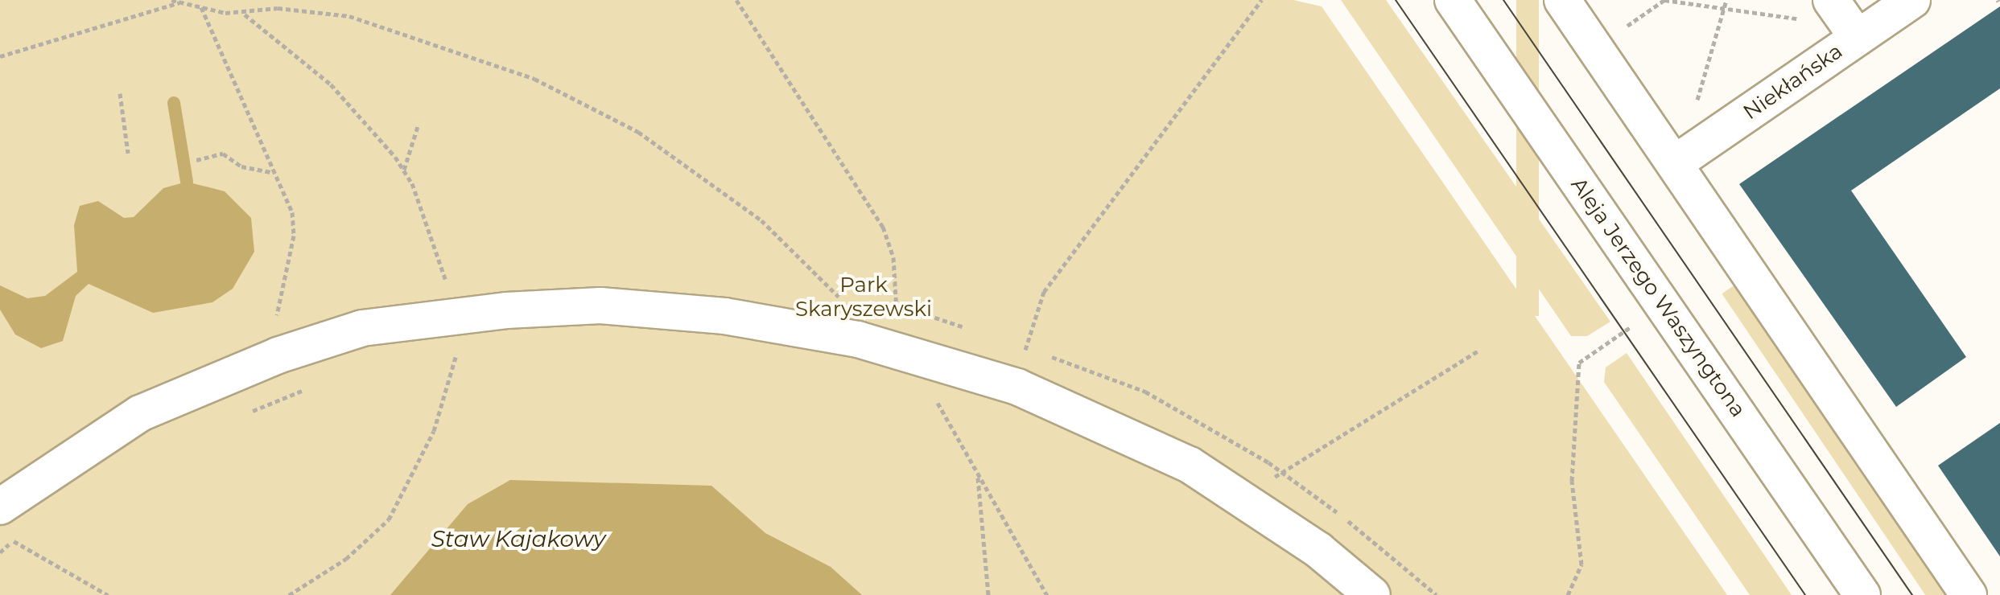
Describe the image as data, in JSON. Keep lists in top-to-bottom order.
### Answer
{
  "streets": {
    "street": ["Niekłańska", "Aleja Jerzego Waszyngtona"]
  },
  "water": ["Staw Kajakowy"],
  "parks": ["Park Skaryszewski"]
}
